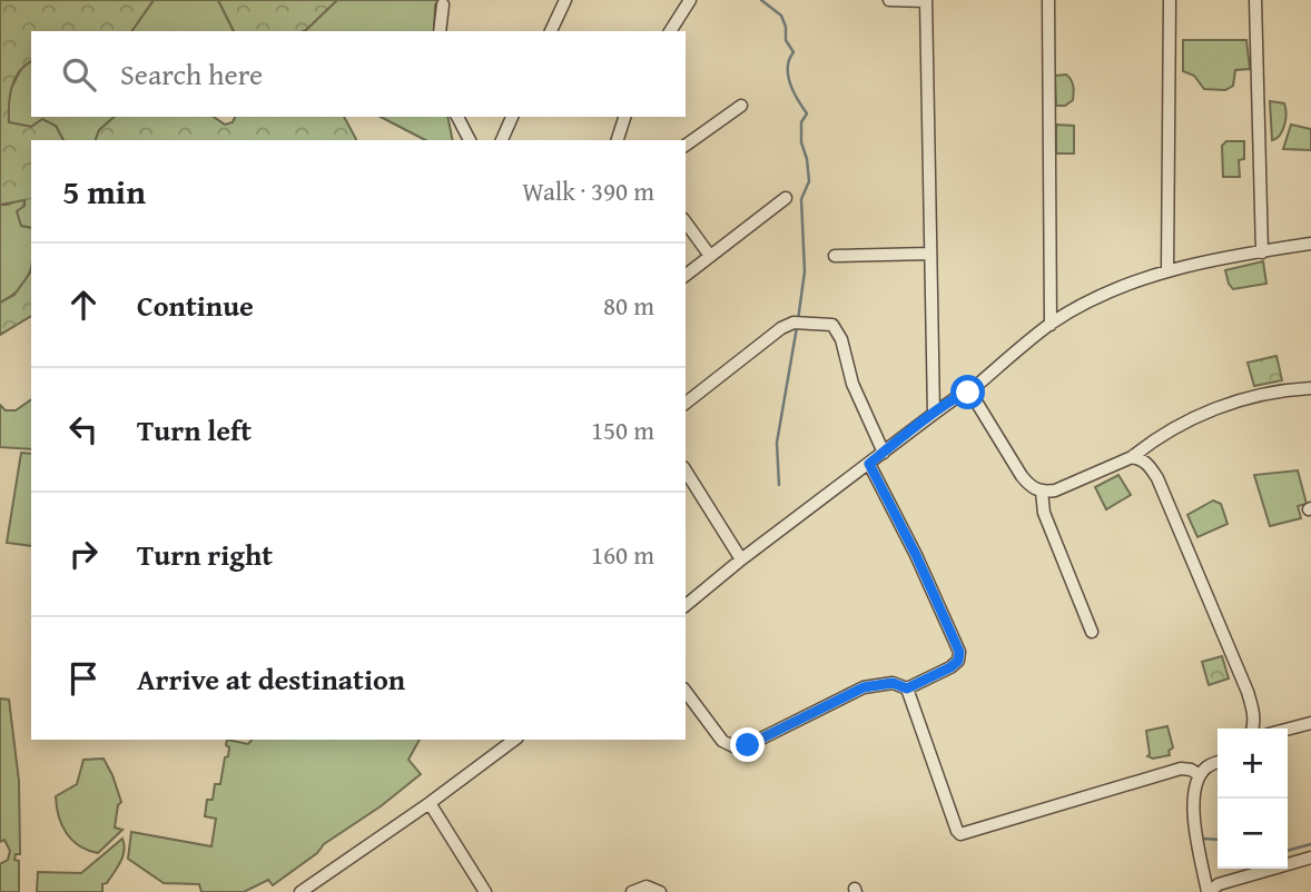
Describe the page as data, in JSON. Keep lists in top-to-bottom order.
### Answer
{
  "page": {
    "search": "Search here",
    "heading": ["5 min", "Walk · 390 m"],
    "list": [
      ["Continue", "80 m"],
      ["Turn left", "150 m"],
      ["Turn right", "160 m"],
      "Arrive at destination"
    ],
    "map_buttons": ["+", "−"]
  }
}
